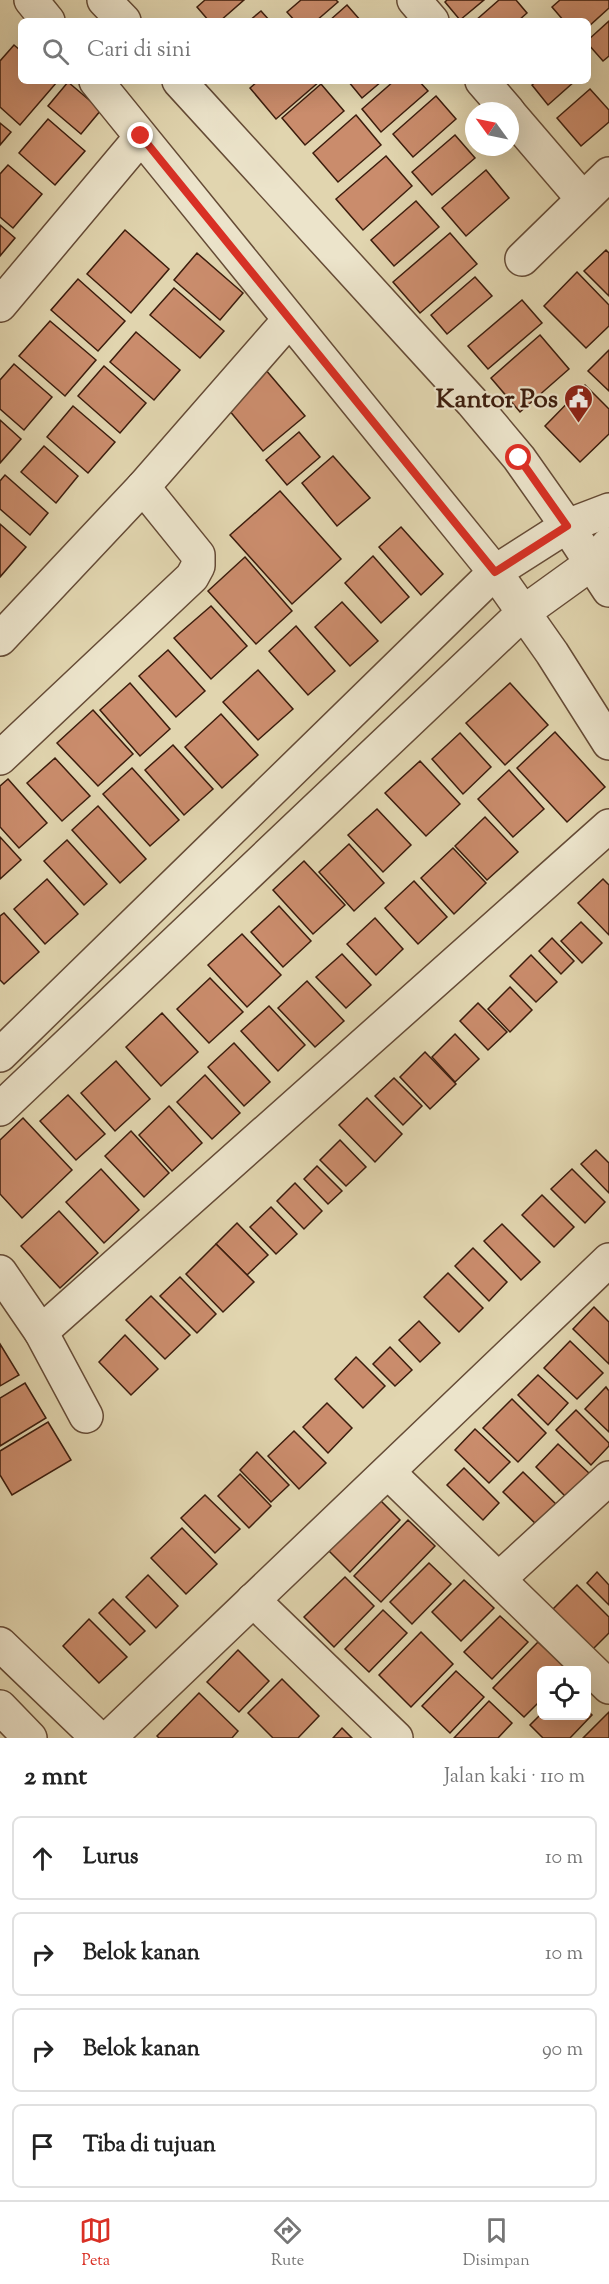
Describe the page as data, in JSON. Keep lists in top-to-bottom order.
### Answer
{
  "places": {
    "public building": ["Kantor Pos"]
  },
  "north": "top left",
  "page": {
    "search": "Cari di sini",
    "heading": ["2 mnt", "Jalan kaki · 110 m"],
    "list": [
      ["Lurus", "10 m"],
      ["Belok kanan", "10 m"],
      ["Belok kanan", "90 m"],
      "Tiba di tujuan"
    ],
    "nav": ["Peta", "Rute", "Disimpan"]
  }
}
